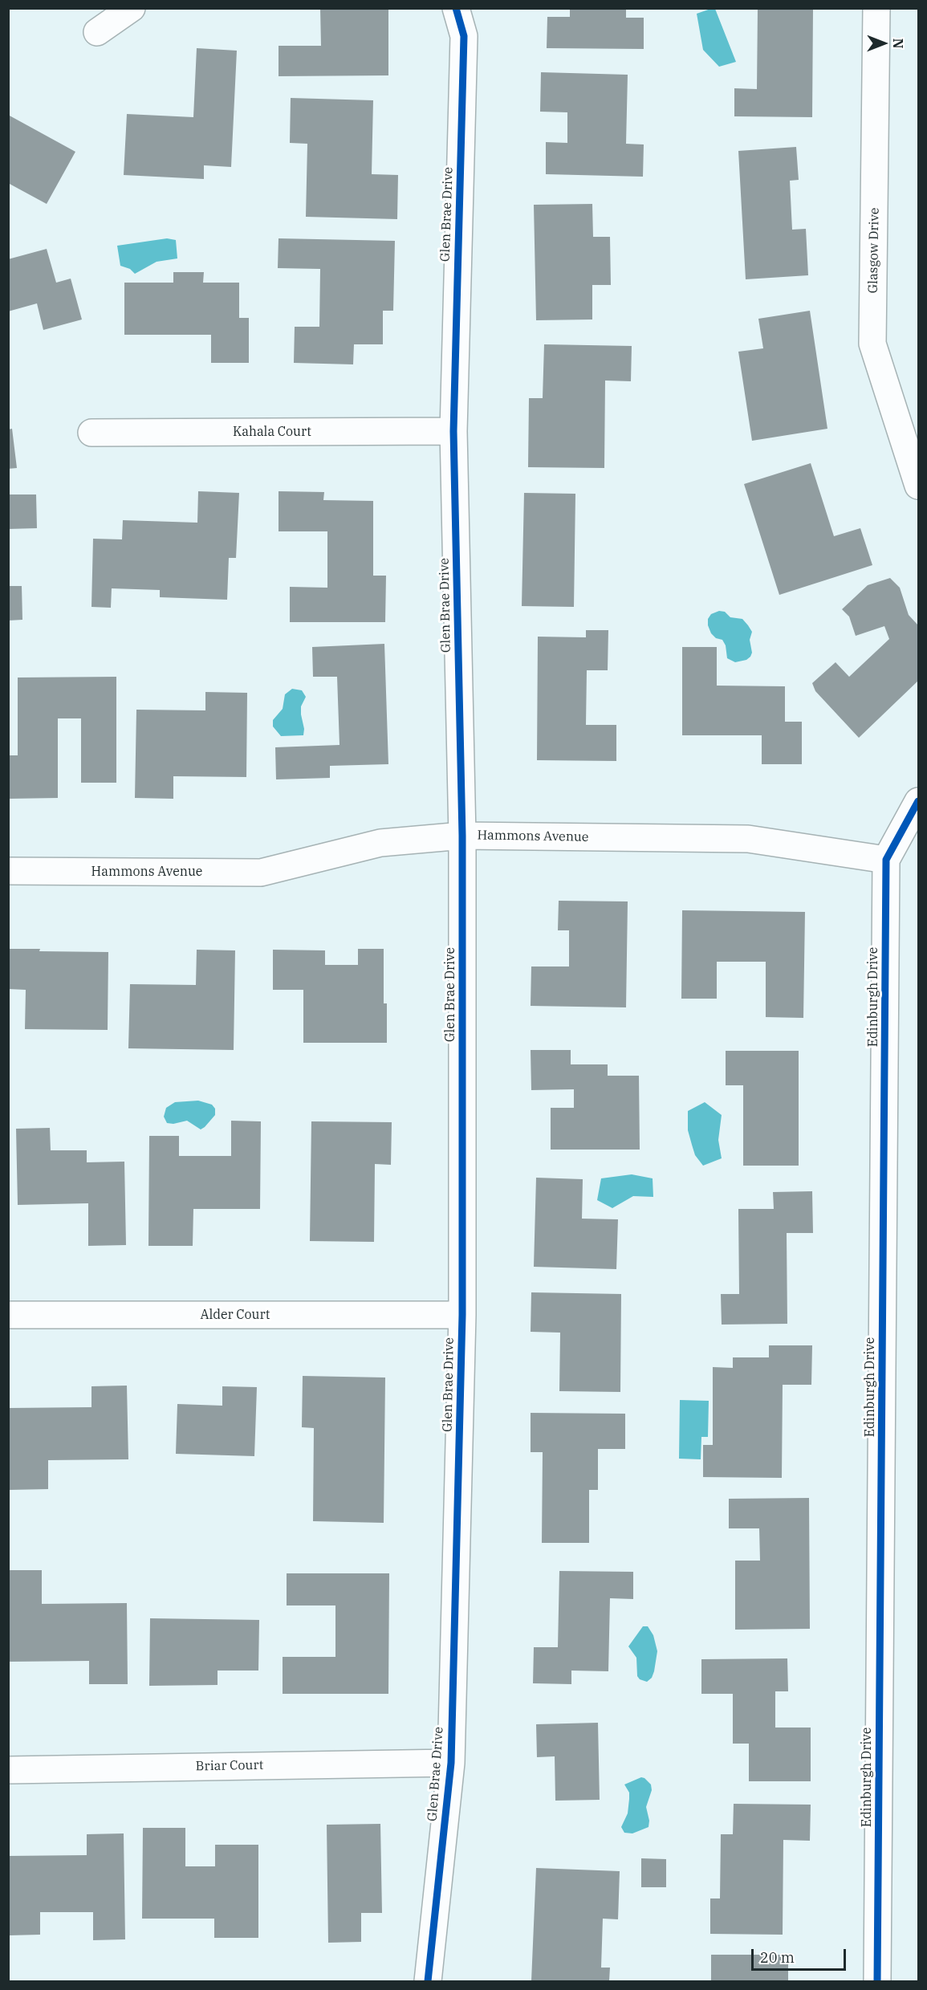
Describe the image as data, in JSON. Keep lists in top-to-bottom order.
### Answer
{
  "streets": {
    "street": [
      "Glen Brae Drive",
      "Glasgow Drive",
      "Kahala Court",
      "Hammons Avenue",
      "Edinburgh Drive",
      "Alder Court",
      "Briar Court"
    ]
  },
  "crossings": [
    ["Glen Brae Drive", "Kahala Court"],
    ["Glen Brae Drive", "Hammons Avenue"],
    ["Glen Brae Drive", "Alder Court"],
    ["Glen Brae Drive", "Briar Court"],
    ["Hammons Avenue", "Edinburgh Drive"]
  ],
  "scale_bar": "20 m",
  "north": "right"
}
